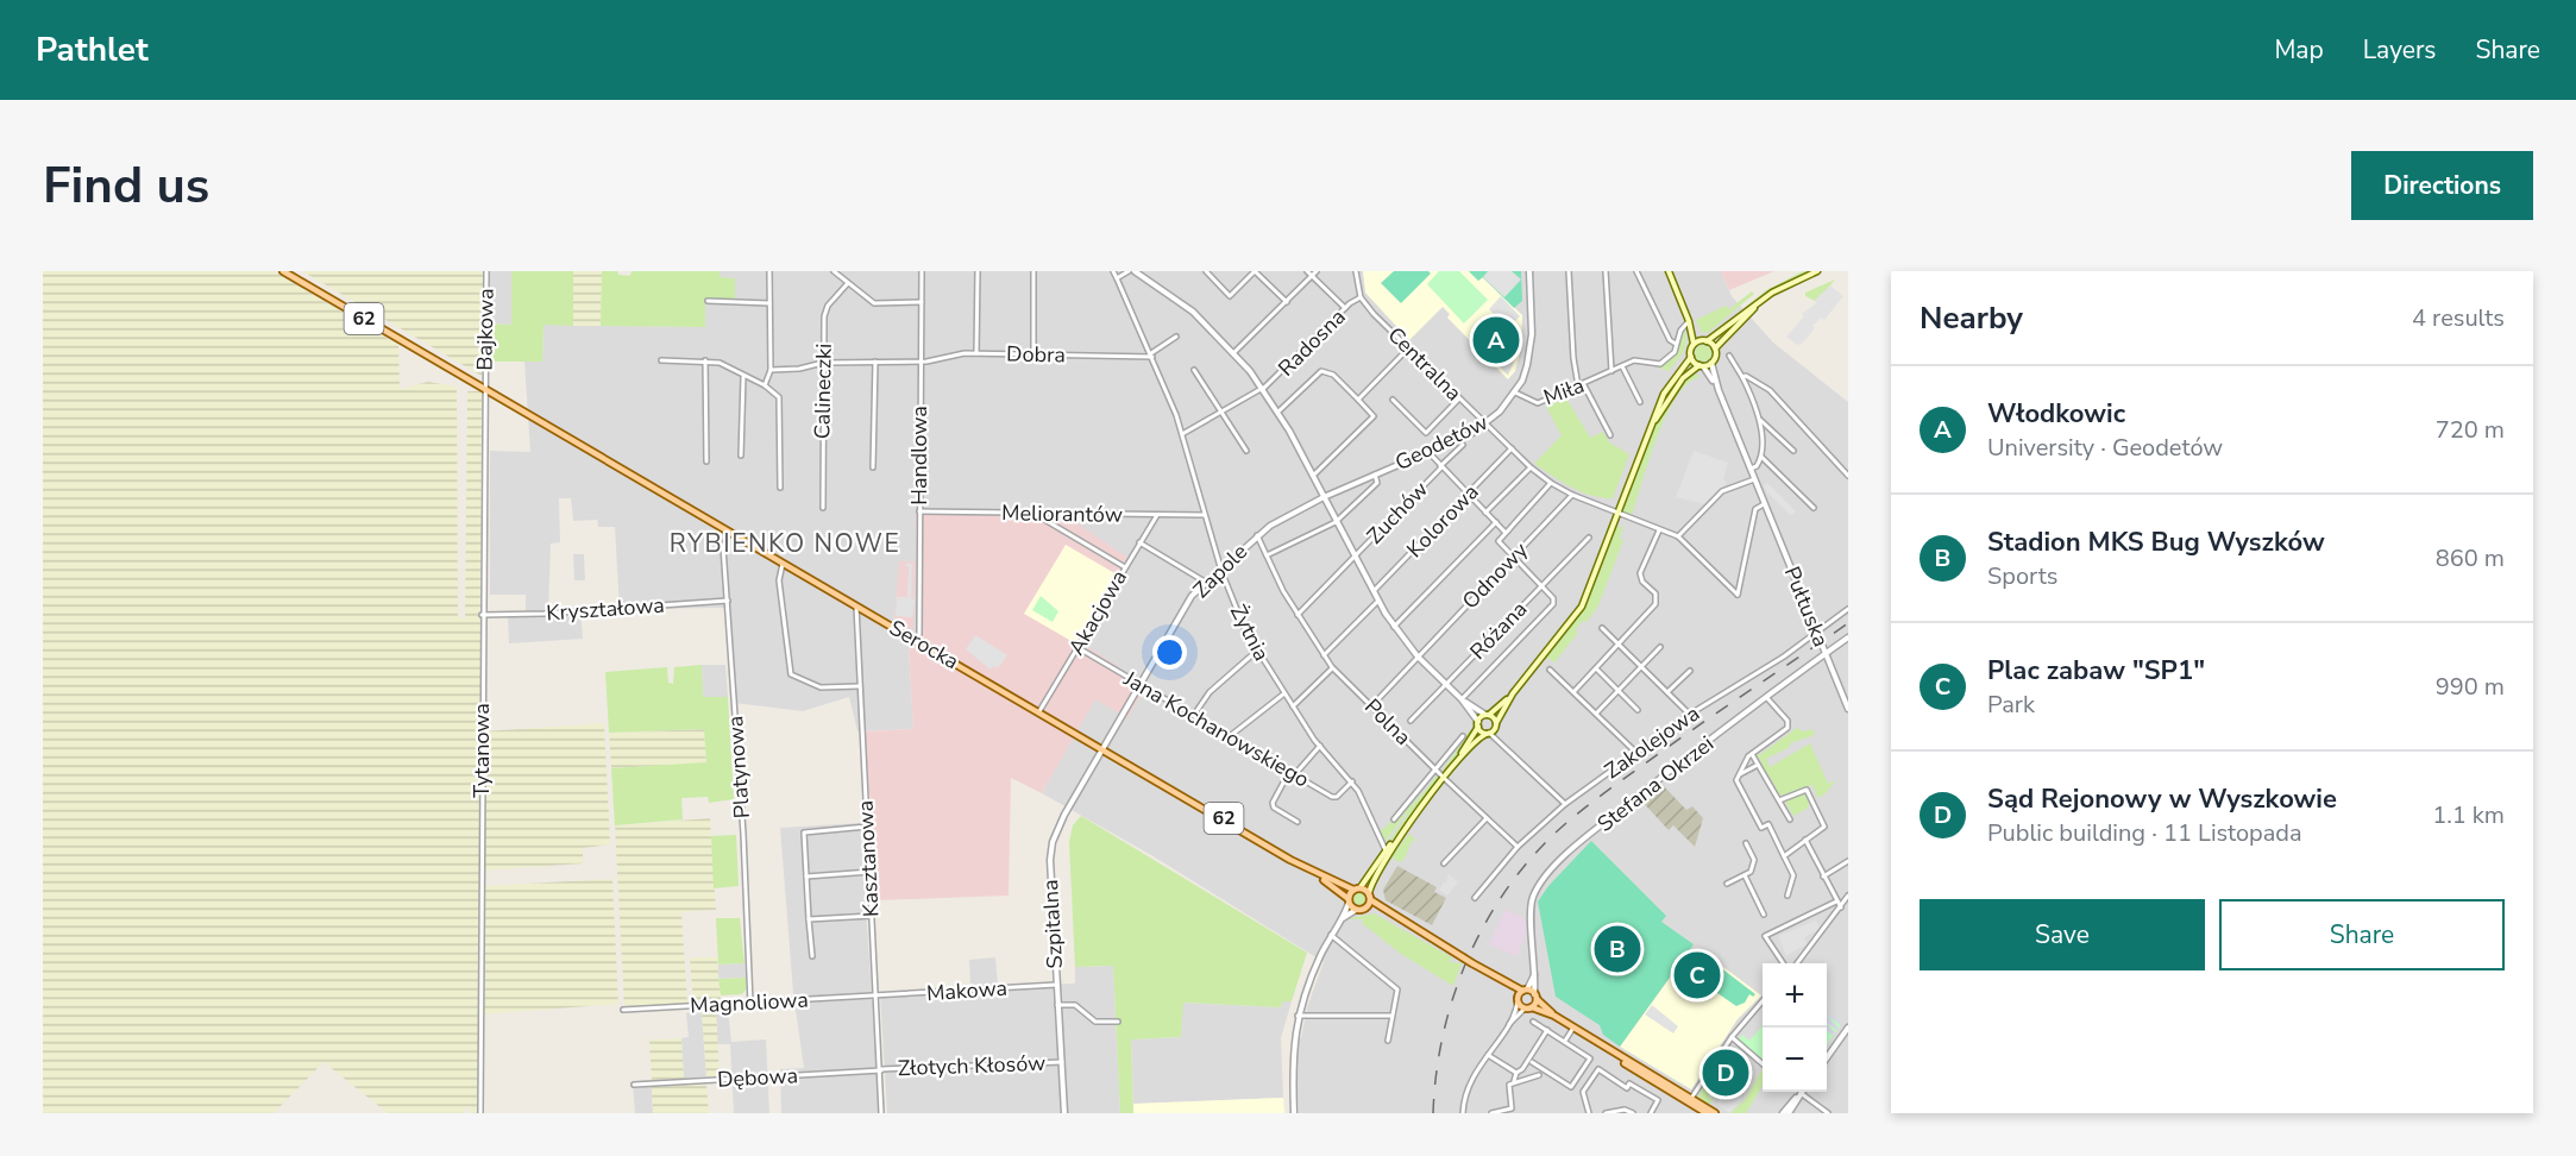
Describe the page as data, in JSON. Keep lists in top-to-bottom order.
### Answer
{
  "streets": {
    "main road": ["62", "Serocka"],
    "street": [
      "Bajkowa",
      "Radosna",
      "Dobra",
      "Centralna",
      "Calineczki",
      "Miła",
      "Geodetów",
      "Handlowa",
      "Zuchów",
      "Meliorantów",
      "Kolorowa",
      "Zapole",
      "Odnowy",
      "Pułtuska",
      "Kryształowa",
      "Akacjowa",
      "Różana",
      "Żytnia",
      "Polna",
      "Jana Kochanowskiego",
      "Zakolejowa",
      "Tytanowa",
      "Platynowa",
      "Stefana Okrzei",
      "Kasztanowa",
      "Szpitalna",
      "Makowa",
      "Magnoliowa",
      "Złotych Kłosów",
      "Dębowa"
    ]
  },
  "crossings": [
    ["62", "Bajkowa"],
    ["62", "Serocka"],
    ["62", "Tytanowa"],
    ["62", "Stefana Okrzei"],
    ["Bajkowa", "Serocka"],
    ["Bajkowa", "Tytanowa"],
    ["Radosna", "Centralna"],
    ["Radosna", "Żytnia"],
    ["Dobra", "Calineczki"],
    ["Dobra", "Handlowa"],
    ["Dobra", "Żytnia"],
    ["Centralna", "Geodetów"],
    ["Centralna", "Kolorowa"],
    ["Centralna", "Odnowy"],
    ["Miła", "Geodetów"],
    ["Geodetów", "Zapole"],
    ["Geodetów", "Różana"],
    ["Handlowa", "Meliorantów"],
    ["Handlowa", "Serocka"],
    ["Zuchów", "Różana"],
    ["Zuchów", "Polna"],
    ["Meliorantów", "Akacjowa"],
    ["Meliorantów", "Żytnia"],
    ["Kolorowa", "Różana"],
    ["Zapole", "Żytnia"],
    ["Zapole", "Serocka"],
    ["Zapole", "Polna"],
    ["Zapole", "Jana Kochanowskiego"],
    ["Zapole", "Szpitalna"],
    ["Odnowy", "Różana"],
    ["Odnowy", "Polna"],
    ["Pułtuska", "Zakolejowa"],
    ["Pułtuska", "Stefana Okrzei"],
    ["Kryształowa", "Tytanowa"],
    ["Kryształowa", "Platynowa"],
    ["Akacjowa", "Serocka"],
    ["Akacjowa", "Jana Kochanowskiego"],
    ["Żytnia", "Jana Kochanowskiego"],
    ["Serocka", "Tytanowa"],
    ["Serocka", "Platynowa"],
    ["Serocka", "Kasztanowa"],
    ["Serocka", "Szpitalna"],
    ["Polna", "Zakolejowa"],
    ["Platynowa", "Magnoliowa"],
    ["Kasztanowa", "Makowa"],
    ["Kasztanowa", "Magnoliowa"],
    ["Kasztanowa", "Złotych Kłosów"],
    ["Kasztanowa", "Dębowa"],
    ["Szpitalna", "Makowa"],
    ["Szpitalna", "Złotych Kłosów"],
    ["Makowa", "Magnoliowa"],
    ["Złotych Kłosów", "Dębowa"]
  ],
  "districts": ["RYBIENKO NOWE"],
  "page": {
    "header": "Pathlet",
    "nav": ["Map", "Layers", "Share"],
    "buttons": [
      "Directions",
      ["Save", "Share"]
    ],
    "title": "Find us",
    "heading": ["Nearby", "4 results"],
    "pins": [
      "A",
      "B",
      "C",
      "D"
    ],
    "list": [
      {
        "mark": "A",
        "name": "Włodkowic",
        "note": "University · Geodetów",
        "value": "720 m"
      },
      {
        "mark": "B",
        "name": "Stadion MKS Bug Wyszków",
        "note": "Sports",
        "value": "860 m"
      },
      {
        "mark": "C",
        "name": "Plac zabaw \"SP1\"",
        "note": "Park",
        "value": "990 m"
      },
      {
        "mark": "D",
        "name": "Sąd Rejonowy w Wyszkowie",
        "note": "Public building · 11 Listopada",
        "value": "1.1 km"
      }
    ],
    "map_buttons": ["+", "−"]
  }
}
